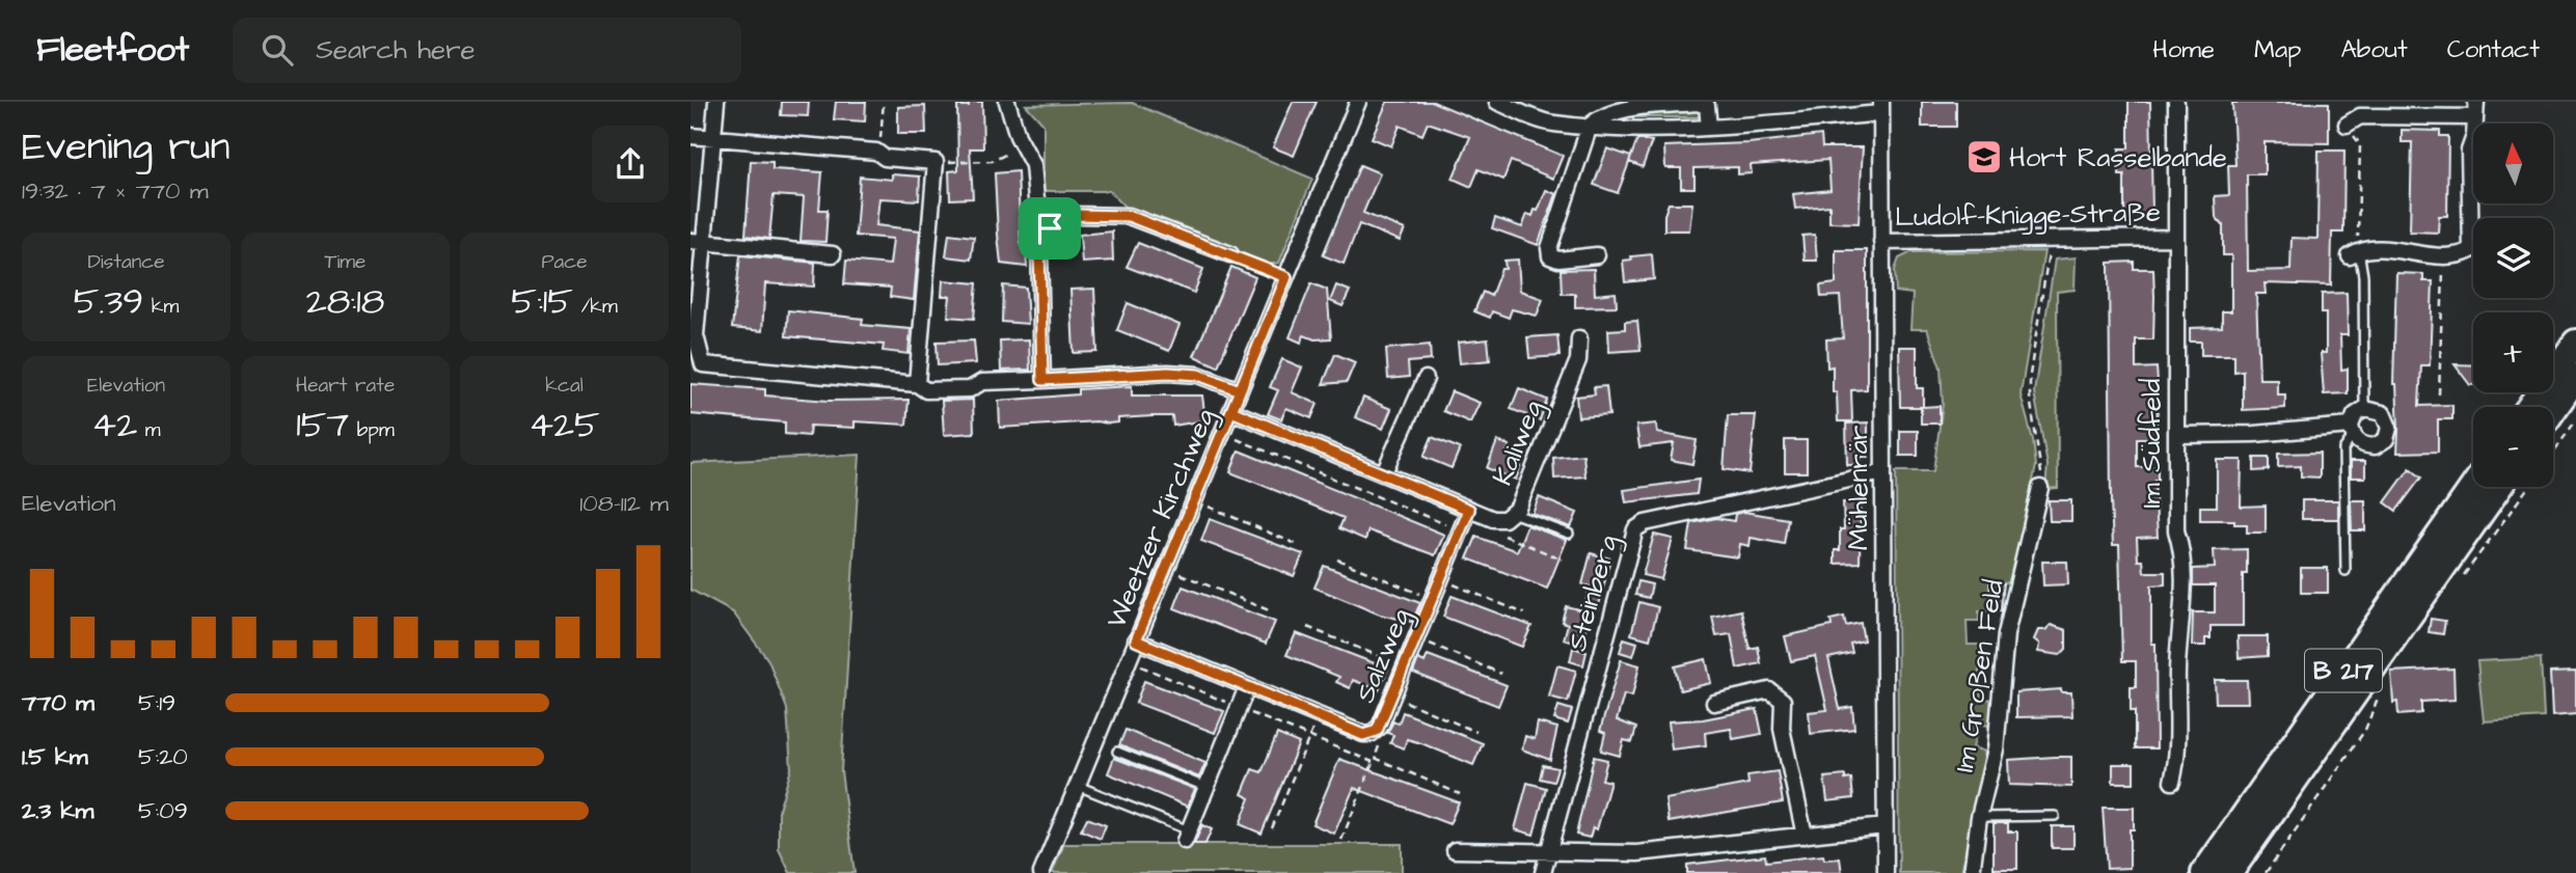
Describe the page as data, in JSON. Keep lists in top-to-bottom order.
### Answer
{
  "streets": {
    "highway": ["B 217"],
    "street": [
      "Ludolf-Knigge-Straße",
      "Kaliweg",
      "Im Südfeld",
      "Mühlenrär",
      "Weetzer Kirchweg",
      "Steinberg",
      "Salzweg",
      "Im Großen Feld"
    ]
  },
  "crossings": [
    ["Ludolf-Knigge-Straße", "Im Südfeld"],
    ["Ludolf-Knigge-Straße", "Mühlenrär"],
    ["Kaliweg", "Weetzer Kirchweg"],
    ["Kaliweg", "Salzweg"],
    ["Mühlenrär", "Steinberg"],
    ["Weetzer Kirchweg", "Salzweg"]
  ],
  "places": {
    "school or university": ["Hort Rasselbande"]
  },
  "north": "top",
  "page": {
    "header": "Fleetfoot",
    "search": "Search here",
    "nav": [
      "Home",
      "Map",
      "About",
      "Contact"
    ],
    "heading": ["Evening run", "19:32 · 7 × 770 m"],
    "map_buttons": ["+", "−"],
    "stats": [
      ["Distance", "5.39 km"],
      ["Time", "28:18"],
      ["Pace", "5:15 /km"],
      ["Elevation", "42 m"],
      ["Heart rate", "157 bpm"],
      ["kcal", "425"]
    ],
    "chart": ["Elevation", "108–112 m"],
    "list": [
      {
        "name": "770 m",
        "note": "5:19"
      },
      {
        "name": "1.5 km",
        "note": "5:20"
      },
      {
        "name": "2.3 km",
        "note": "5:09"
      }
    ]
  }
}
